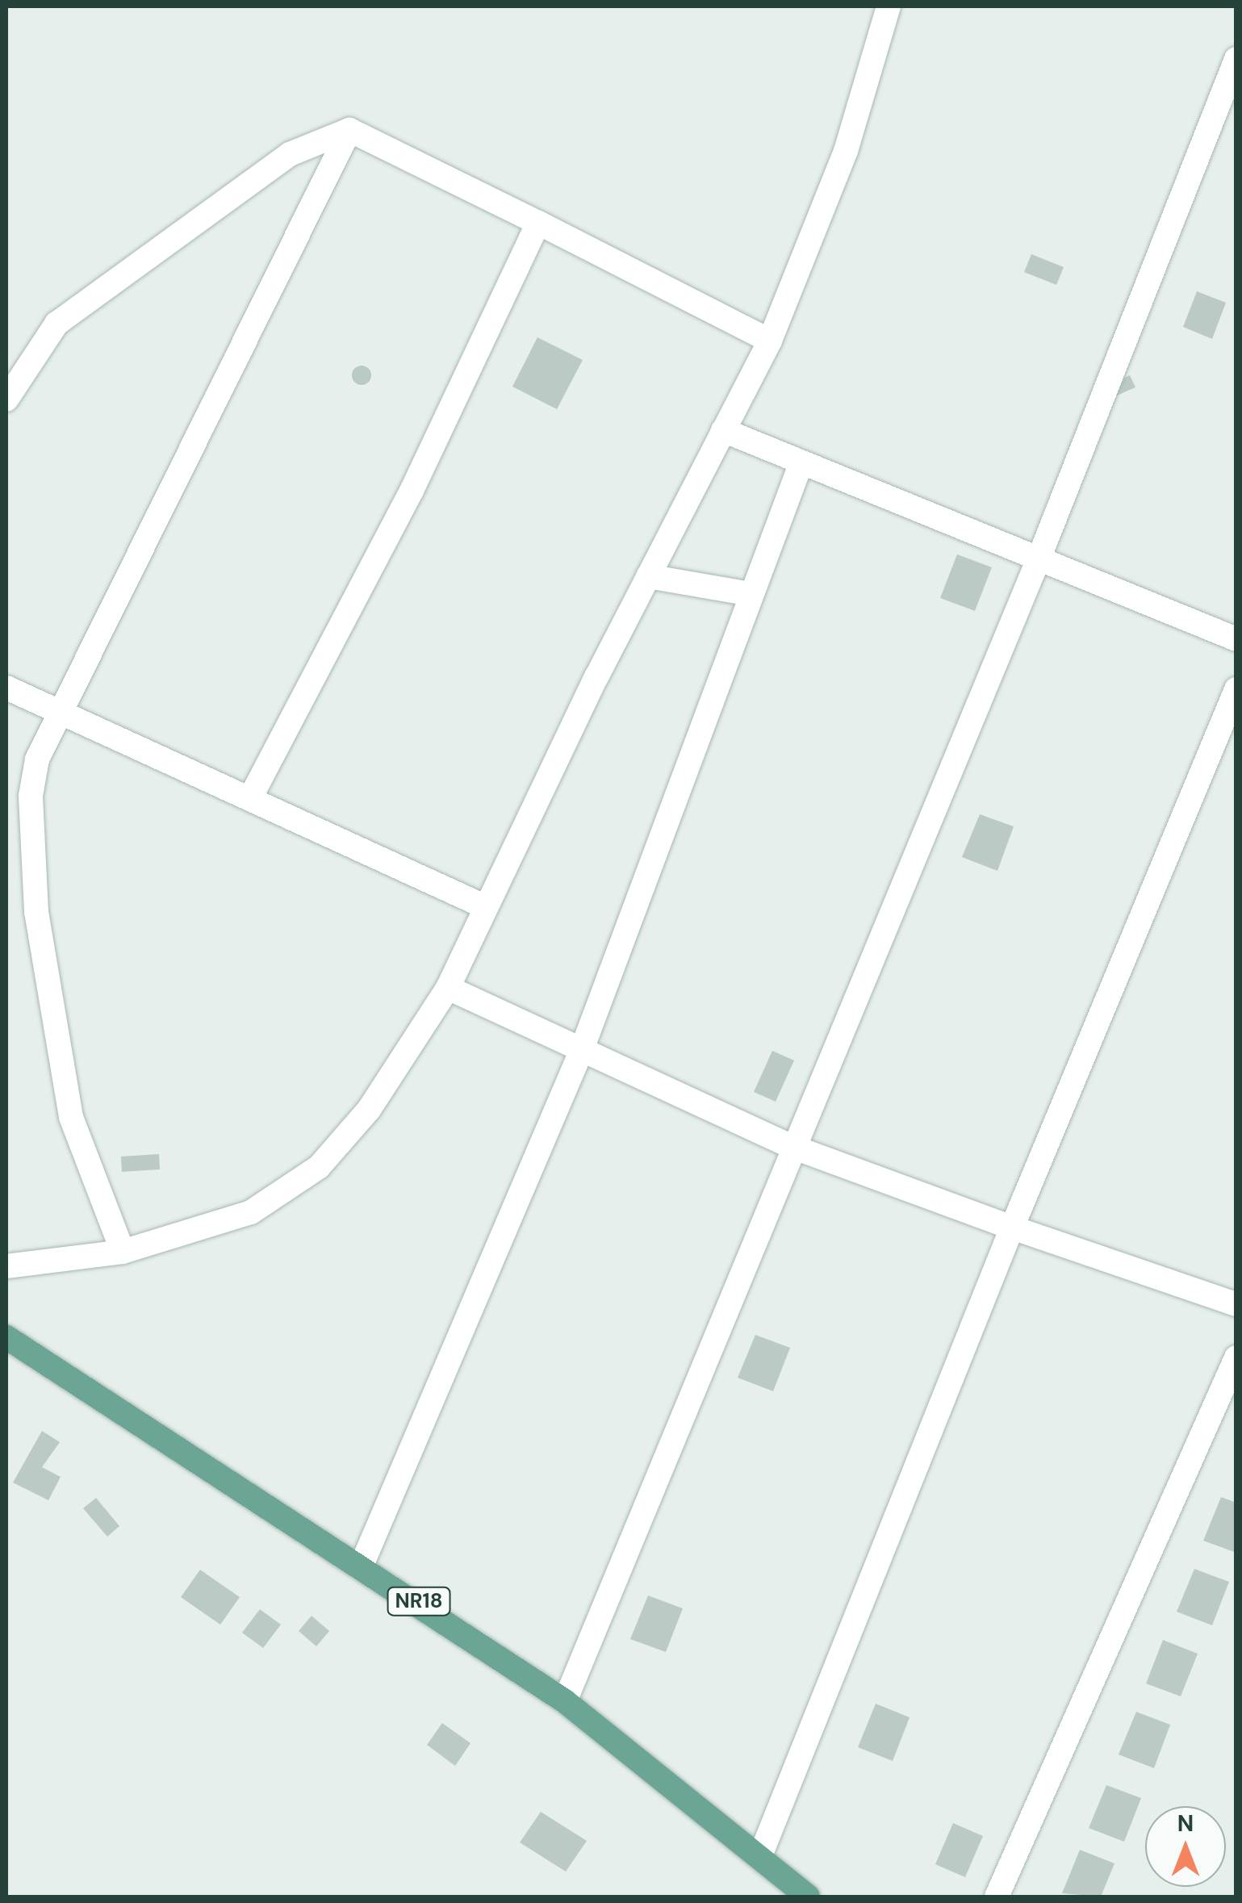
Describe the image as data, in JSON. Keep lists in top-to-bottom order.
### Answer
{
  "streets": {
    "main road": ["NR18"]
  },
  "north": "top"
}
